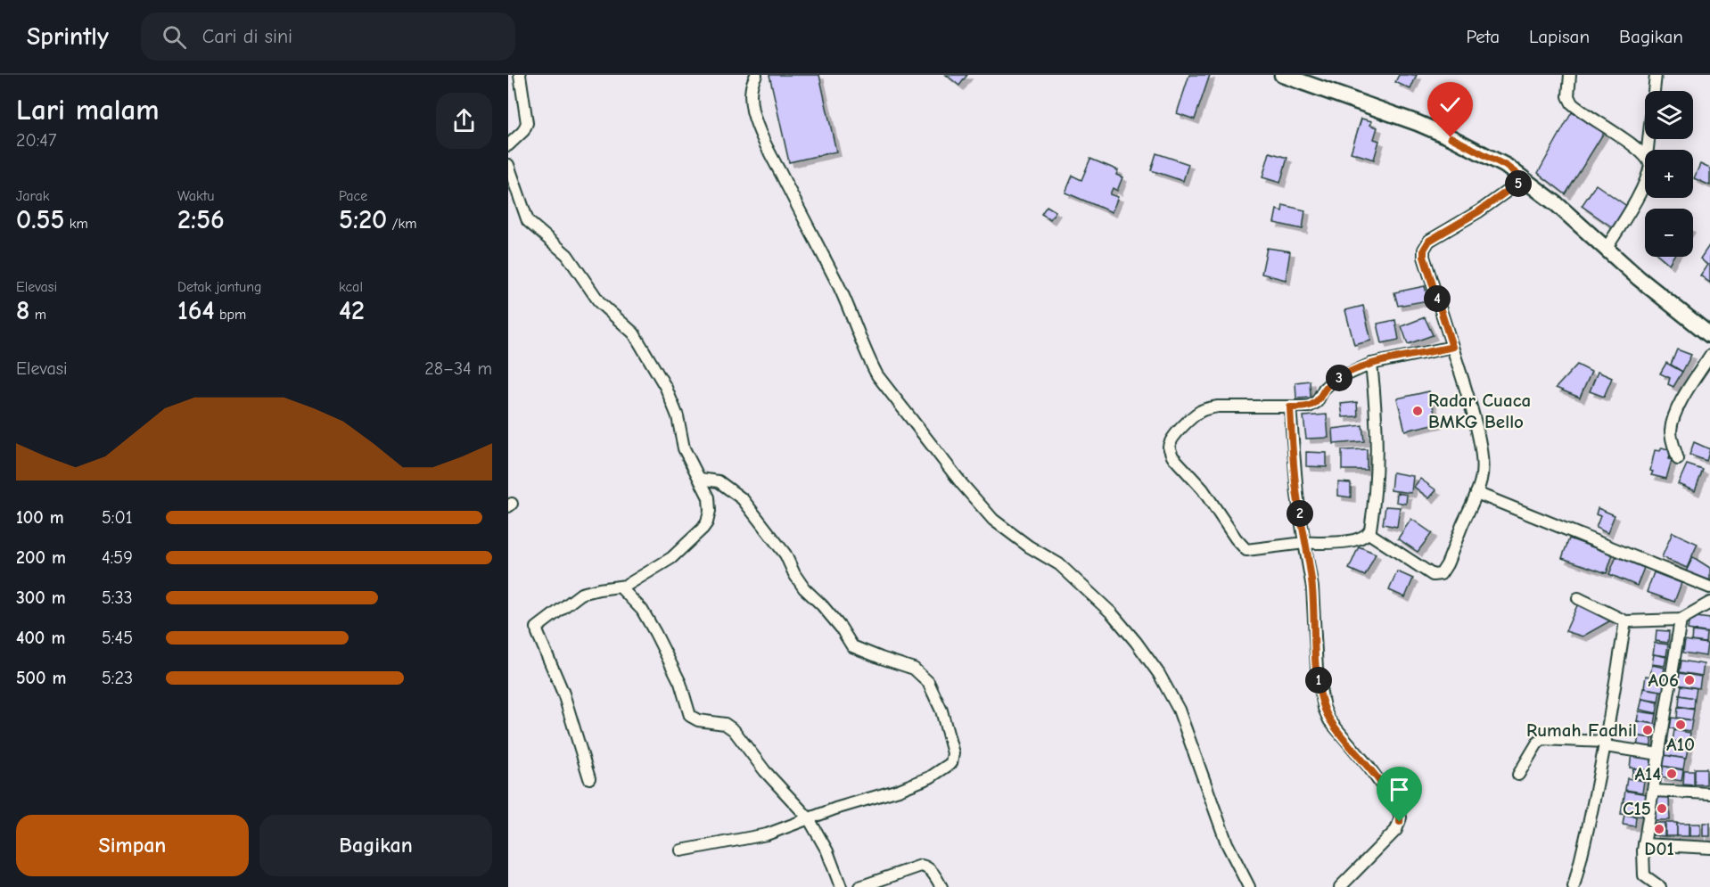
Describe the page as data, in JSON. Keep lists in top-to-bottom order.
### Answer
{
  "places": [
    "Radar Cuaca BMKG Bello",
    "A06",
    "A10",
    "Rumah Fadhil",
    "A14",
    "C15",
    "D01"
  ],
  "page": {
    "header": "Sprintly",
    "search": "Cari di sini",
    "nav": ["Peta", "Lapisan", "Bagikan"],
    "heading": ["Lari malam", "20:47"],
    "map_buttons": ["+", "−"],
    "stats": [
      ["Jarak", "0.55 km"],
      ["Waktu", "2:56"],
      ["Pace", "5:20 /km"],
      ["Elevasi", "8 m"],
      ["Detak jantung", "164 bpm"],
      ["kcal", "42"]
    ],
    "pins": [
      "5",
      "4",
      "3",
      "2",
      "1"
    ],
    "chart": ["Elevasi", "28–34 m"],
    "list": [
      {
        "name": "100 m",
        "note": "5:01"
      },
      {
        "name": "200 m",
        "note": "4:59"
      },
      {
        "name": "300 m",
        "note": "5:33"
      },
      {
        "name": "400 m",
        "note": "5:45"
      },
      {
        "name": "500 m",
        "note": "5:23"
      }
    ],
    "buttons": ["Simpan", "Bagikan"]
  }
}
